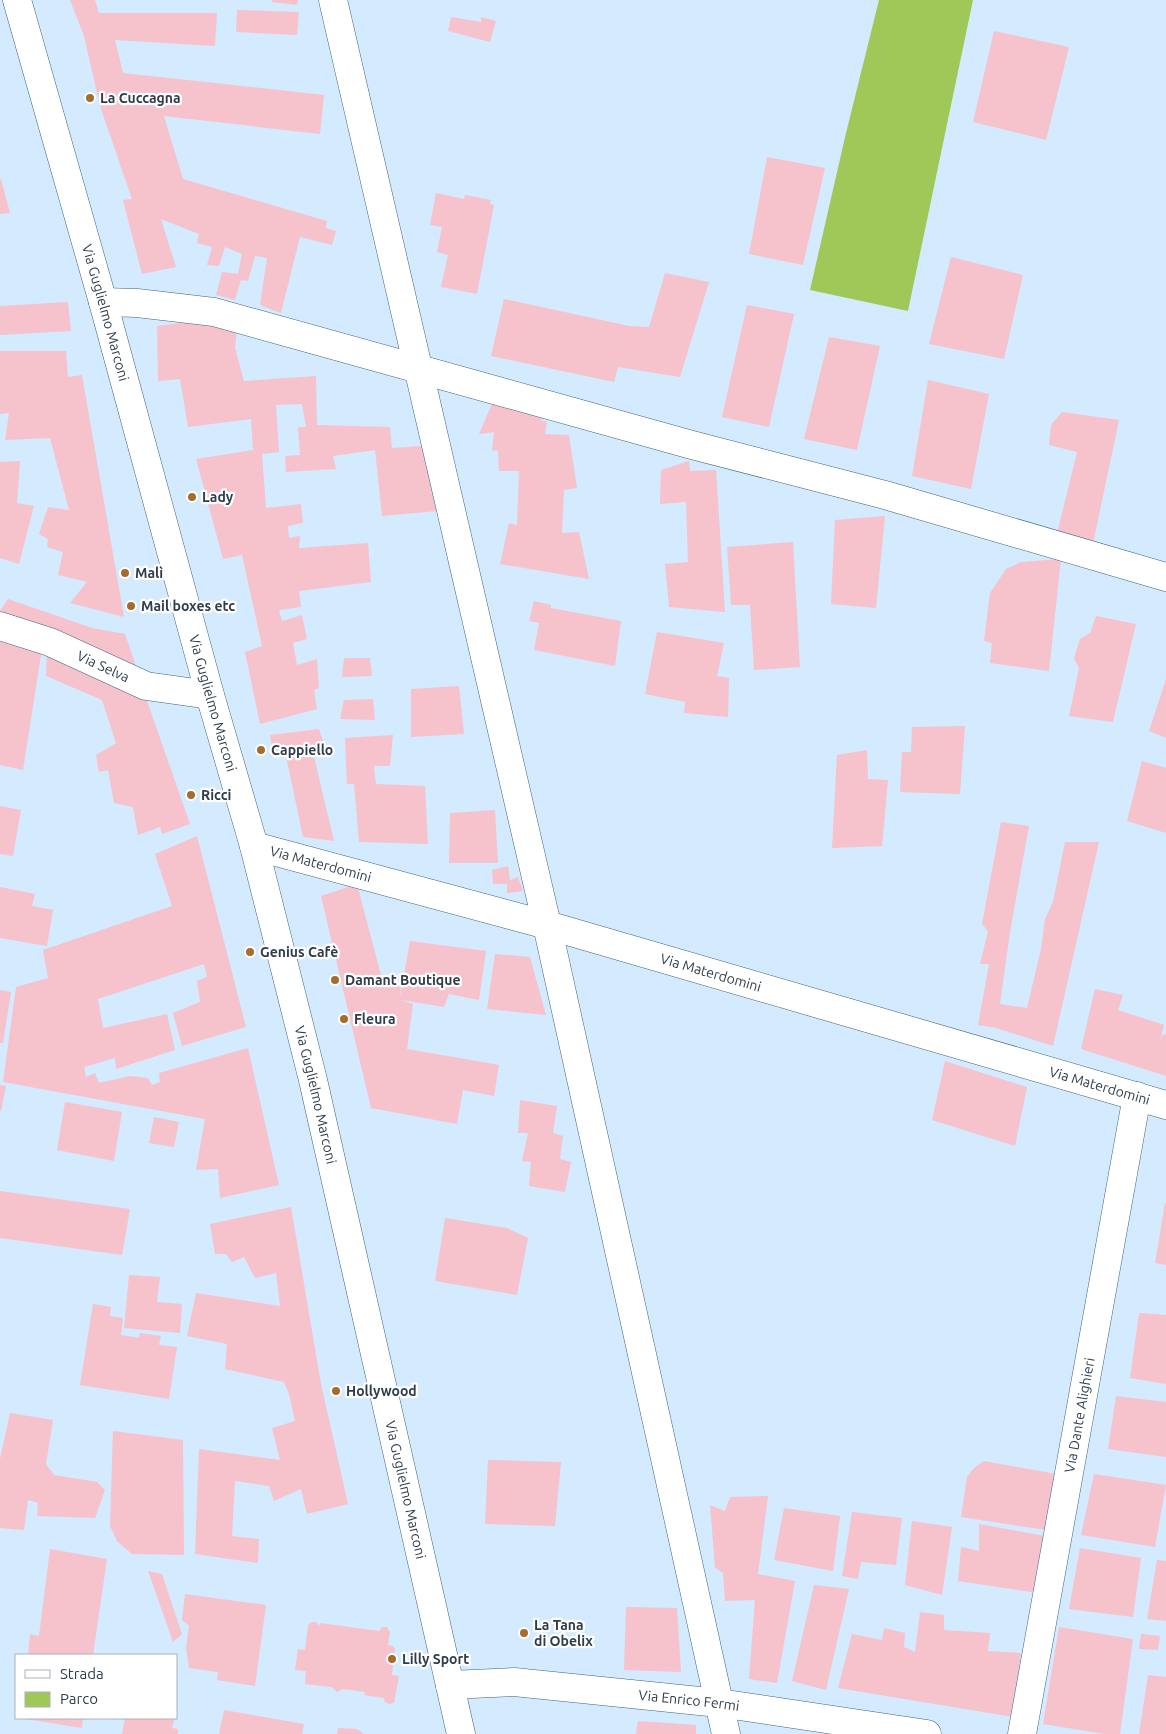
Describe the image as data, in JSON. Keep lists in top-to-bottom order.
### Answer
{
  "streets": {
    "street": [
      "Via Guglielmo Marconi",
      "Via Selva",
      "Via Materdomini",
      "Via Dante Alighieri",
      "Via Enrico Fermi"
    ]
  },
  "crossings": [
    ["Via Guglielmo Marconi", "Via Selva"],
    ["Via Guglielmo Marconi", "Via Materdomini"],
    ["Via Guglielmo Marconi", "Via Enrico Fermi"],
    ["Via Materdomini", "Via Dante Alighieri"]
  ],
  "places": [
    "La Cuccagna",
    "Lady",
    "Malì",
    "Mail boxes etc",
    "Cappiello",
    "Ricci",
    "Genius Cafè",
    "Damant Boutique",
    "Fleura",
    "Hollywood",
    "La Tana di Obelix",
    "Lilly Sport"
  ],
  "legend": ["Strada", "Parco"]
}
